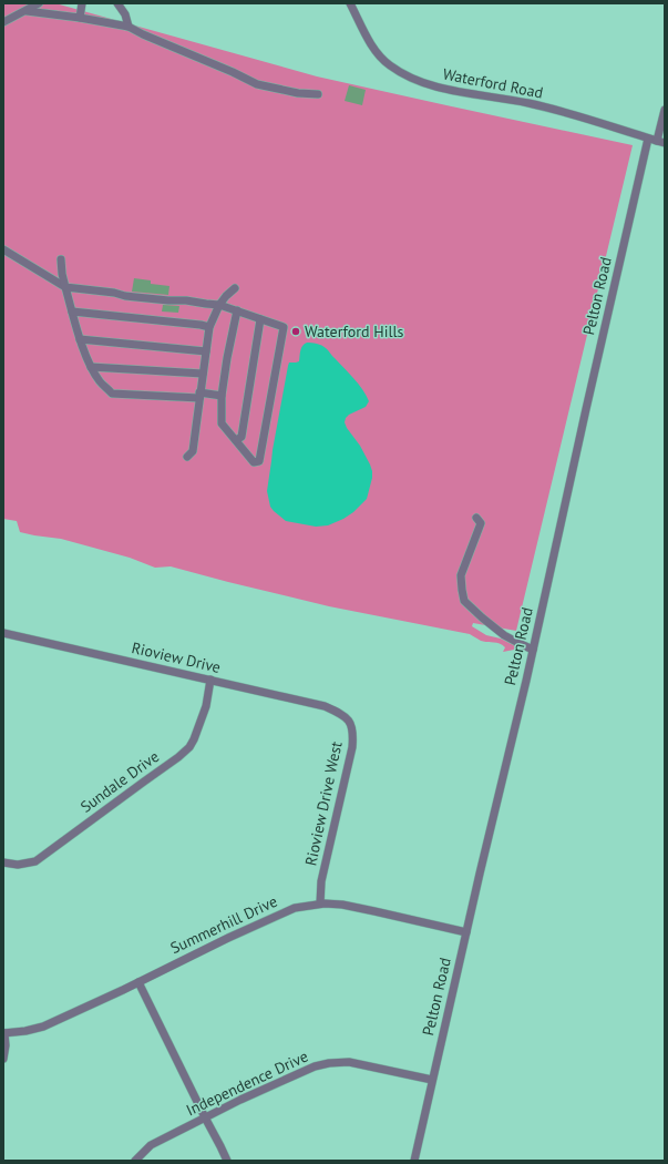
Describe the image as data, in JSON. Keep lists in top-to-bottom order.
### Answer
{
  "streets": {
    "street": [
      "Waterford Road",
      "Pelton Road",
      "Rioview Drive",
      "Sundale Drive",
      "Rioview Drive West",
      "Summerhill Drive",
      "Independence Drive"
    ]
  },
  "crossings": [
    ["Waterford Road", "Pelton Road"],
    ["Pelton Road", "Summerhill Drive"],
    ["Pelton Road", "Independence Drive"],
    ["Rioview Drive", "Sundale Drive"],
    ["Rioview Drive", "Rioview Drive West"],
    ["Rioview Drive West", "Summerhill Drive"]
  ],
  "places": ["Waterford Hills"]
}
